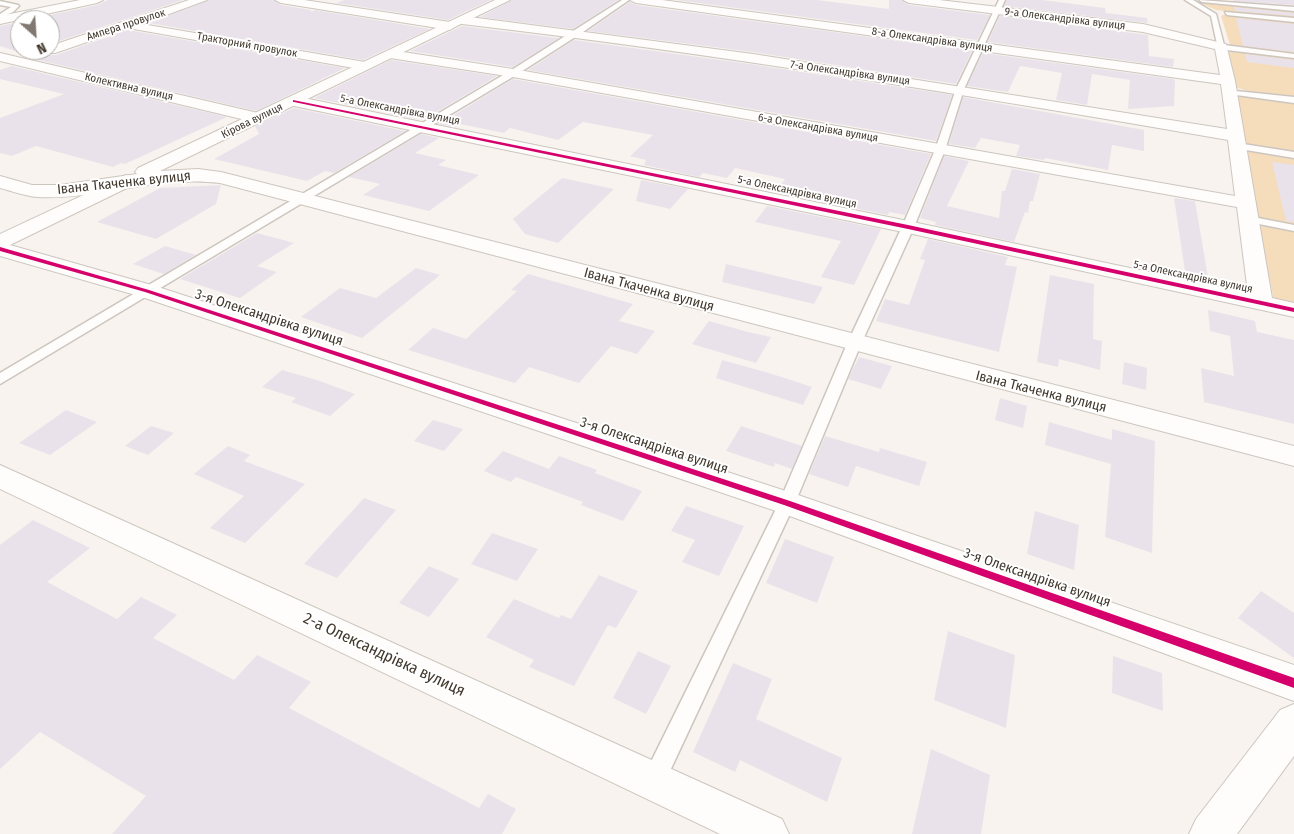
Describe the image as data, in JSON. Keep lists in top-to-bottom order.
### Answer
{
  "streets": {
    "street": [
      "9-а Олександрівка вулиця",
      "Ампера провулок",
      "8-а Олександрівка вулиця",
      "Тракторний провулок",
      "7-а Олександрівка вулиця",
      "Колективна вулиця",
      "5-а Олександрівка вулиця",
      "Кірова вулиця",
      "6-а Олександрівка вулиця",
      "Івана Ткаченка вулиця",
      "3-я Олександрівка вулиця",
      "2-а Олександрівка вулиця"
    ]
  },
  "crossings": [
    ["Ампера провулок", "Тракторний провулок"],
    ["Ампера провулок", "Колективна вулиця"],
    ["Тракторний провулок", "Кірова вулиця"],
    ["7-а Олександрівка вулиця", "Кірова вулиця"],
    ["Колективна вулиця", "Кірова вулиця"],
    ["5-а Олександрівка вулиця", "Кірова вулиця"],
    ["Кірова вулиця", "6-а Олександрівка вулиця"],
    ["Кірова вулиця", "Івана Ткаченка вулиця"]
  ],
  "north": "bottom right"
}
